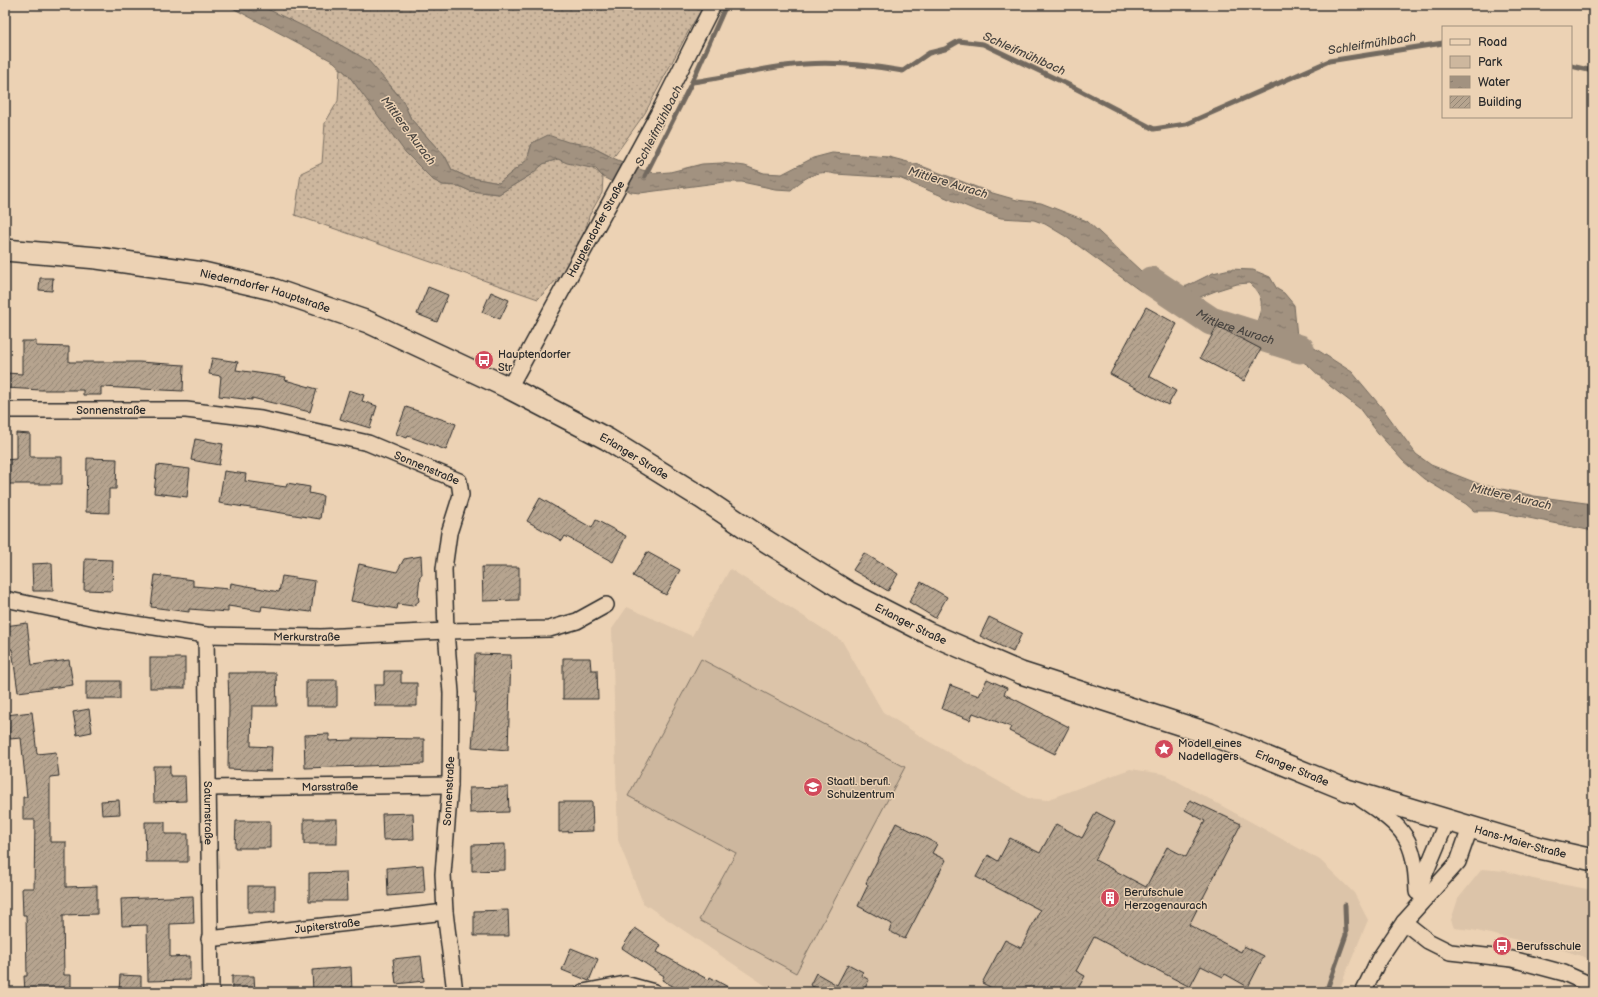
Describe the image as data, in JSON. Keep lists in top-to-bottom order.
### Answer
{
  "streets": {
    "street": [
      "Hauptendorfer Straße",
      "Niederndorfer Hauptstraße",
      "Sonnenstraße",
      "Erlanger Straße",
      "Merkurstraße",
      "Marsstraße",
      "Saturnstraße",
      "Hans-Maier-Straße",
      "Jupiterstraße"
    ]
  },
  "crossings": [
    ["Hauptendorfer Straße", "Niederndorfer Hauptstraße"],
    ["Hauptendorfer Straße", "Erlanger Straße"],
    ["Niederndorfer Hauptstraße", "Erlanger Straße"],
    ["Sonnenstraße", "Merkurstraße"],
    ["Sonnenstraße", "Marsstraße"],
    ["Sonnenstraße", "Jupiterstraße"],
    ["Erlanger Straße", "Hans-Maier-Straße"],
    ["Merkurstraße", "Saturnstraße"],
    ["Marsstraße", "Saturnstraße"],
    ["Saturnstraße", "Jupiterstraße"]
  ],
  "water": ["Schleifmühlbach", "Mittlere Aurach"],
  "places": {
    "bus stop": ["Hauptendorfer Str", "Berufsschule"],
    "place": ["Modell eines Nadellagers"],
    "school or university": ["Staatl. berufl. Schulzentrum"],
    "building": ["Berufschule Herzogenaurach"]
  },
  "legend": [
    "Road",
    "Park",
    "Water",
    "Building"
  ]
}
